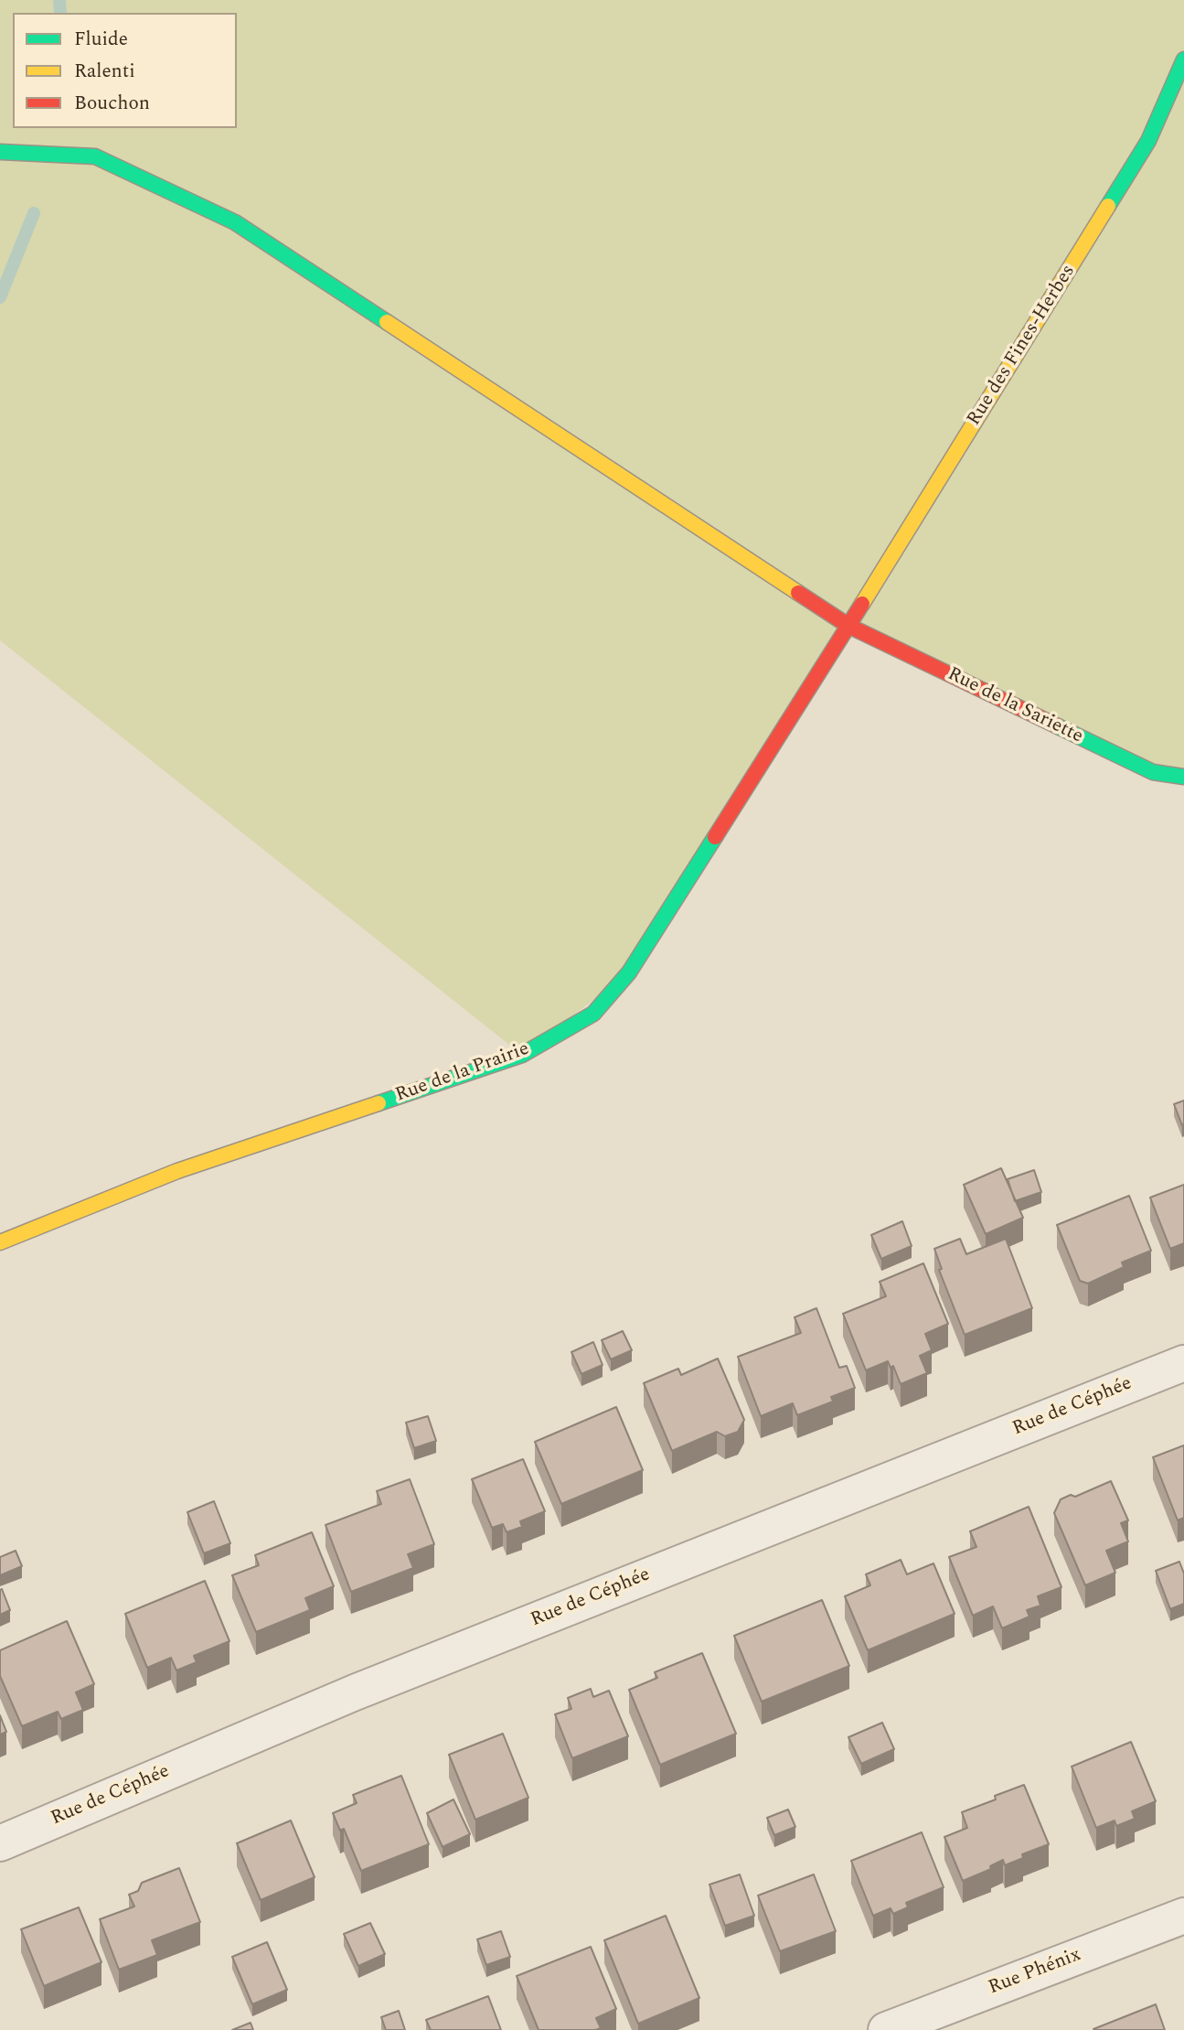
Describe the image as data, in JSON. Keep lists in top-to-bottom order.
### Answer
{
  "streets": {
    "street": [
      "Rue des Fines-Herbes",
      "Rue de la Sariette",
      "Rue de la Prairie",
      "Rue de Céphée",
      "Rue Phénix"
    ]
  },
  "crossings": [
    ["Rue des Fines-Herbes", "Rue de la Sariette"],
    ["Rue des Fines-Herbes", "Rue de la Prairie"],
    ["Rue de la Sariette", "Rue de la Prairie"]
  ],
  "legend": ["Fluide", "Ralenti", "Bouchon"]
}
